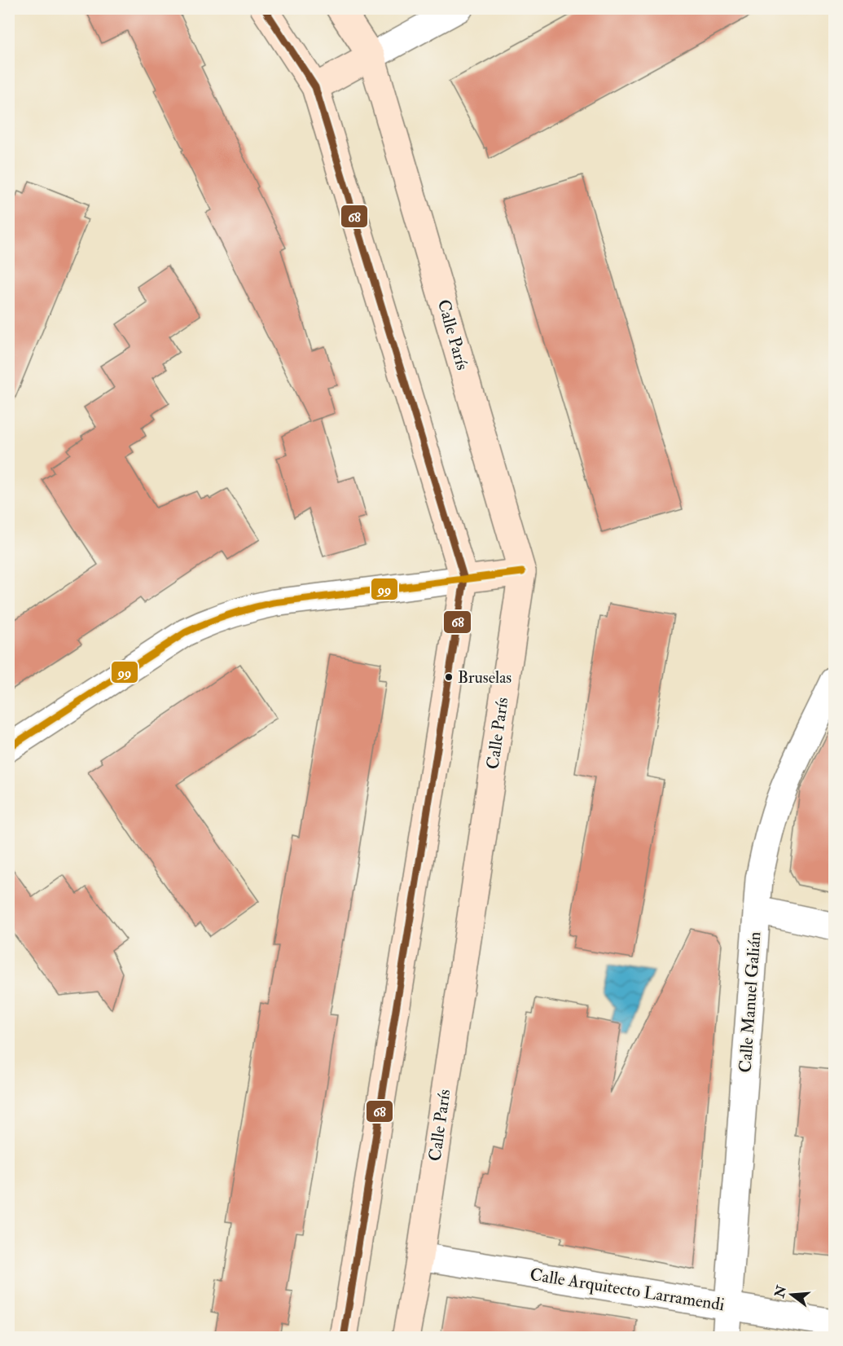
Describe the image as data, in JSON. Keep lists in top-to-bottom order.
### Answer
{
  "streets": {
    "main road": ["Calle París"],
    "street": ["Calle Manuel Galián", "Calle Arquitecto Larramendi"]
  },
  "crossings": [
    ["Calle París", "Calle Arquitecto Larramendi"],
    ["Calle Manuel Galián", "Calle Arquitecto Larramendi"]
  ],
  "places": ["Bruselas"],
  "lines": ["transit line 68", "transit line 99"],
  "north": "left"
}
